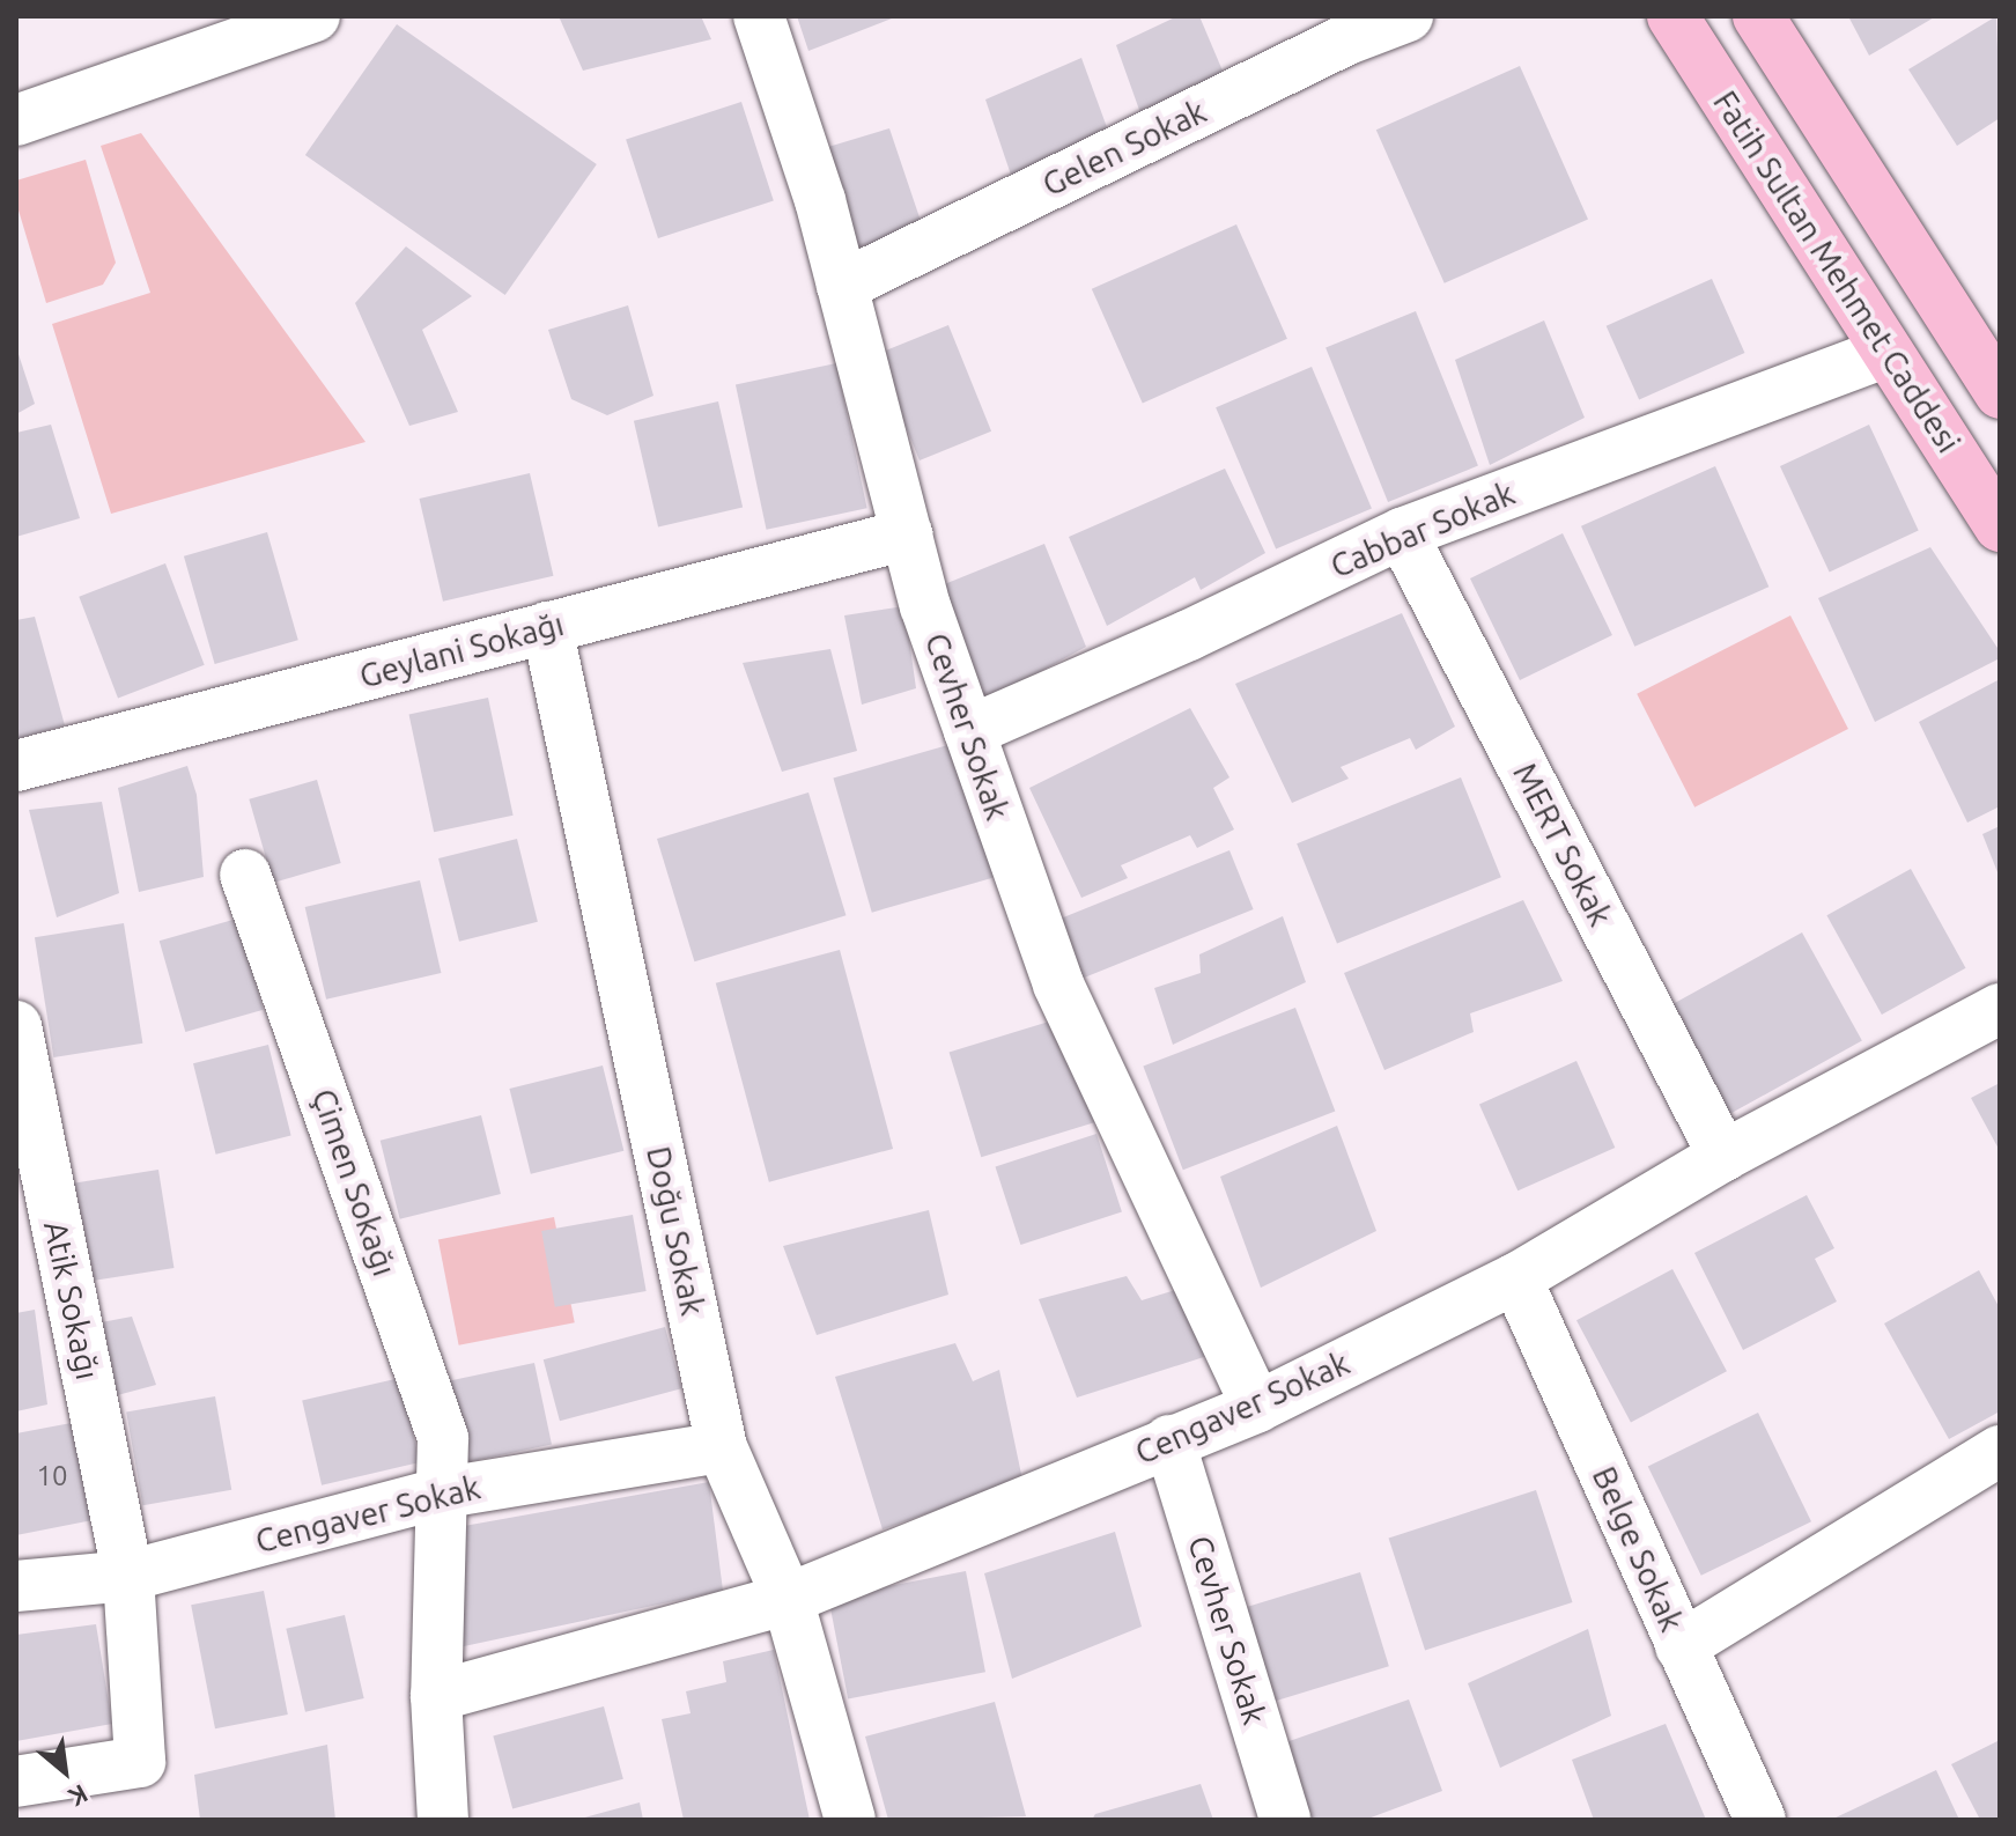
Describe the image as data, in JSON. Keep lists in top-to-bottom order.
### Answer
{
  "streets": {
    "main road": ["Fatih Sultan Mehmet Caddesi"],
    "street": [
      "Gelen Sokak",
      "Cabbar Sokak",
      "Geylani Sokağı",
      "Cevher Sokak",
      "MERT Sokak",
      "Çimen Sokağı",
      "Doğu Sokak",
      "Atik Sokağı",
      "Cengaver Sokak",
      "Belge Sokak"
    ]
  },
  "crossings": [
    ["Gelen Sokak", "Cevher Sokak"],
    ["Fatih Sultan Mehmet Caddesi", "Cabbar Sokak"],
    ["Cabbar Sokak", "Cevher Sokak"],
    ["Cabbar Sokak", "MERT Sokak"],
    ["Geylani Sokağı", "Cevher Sokak"],
    ["Geylani Sokağı", "Doğu Sokak"],
    ["Cevher Sokak", "Cengaver Sokak"],
    ["MERT Sokak", "Cengaver Sokak"],
    ["Çimen Sokağı", "Cengaver Sokak"],
    ["Doğu Sokak", "Cengaver Sokak"],
    ["Atik Sokağı", "Cengaver Sokak"],
    ["Cengaver Sokak", "Belge Sokak"]
  ],
  "house_numbers": ["10"],
  "north": "bottom right"
}
